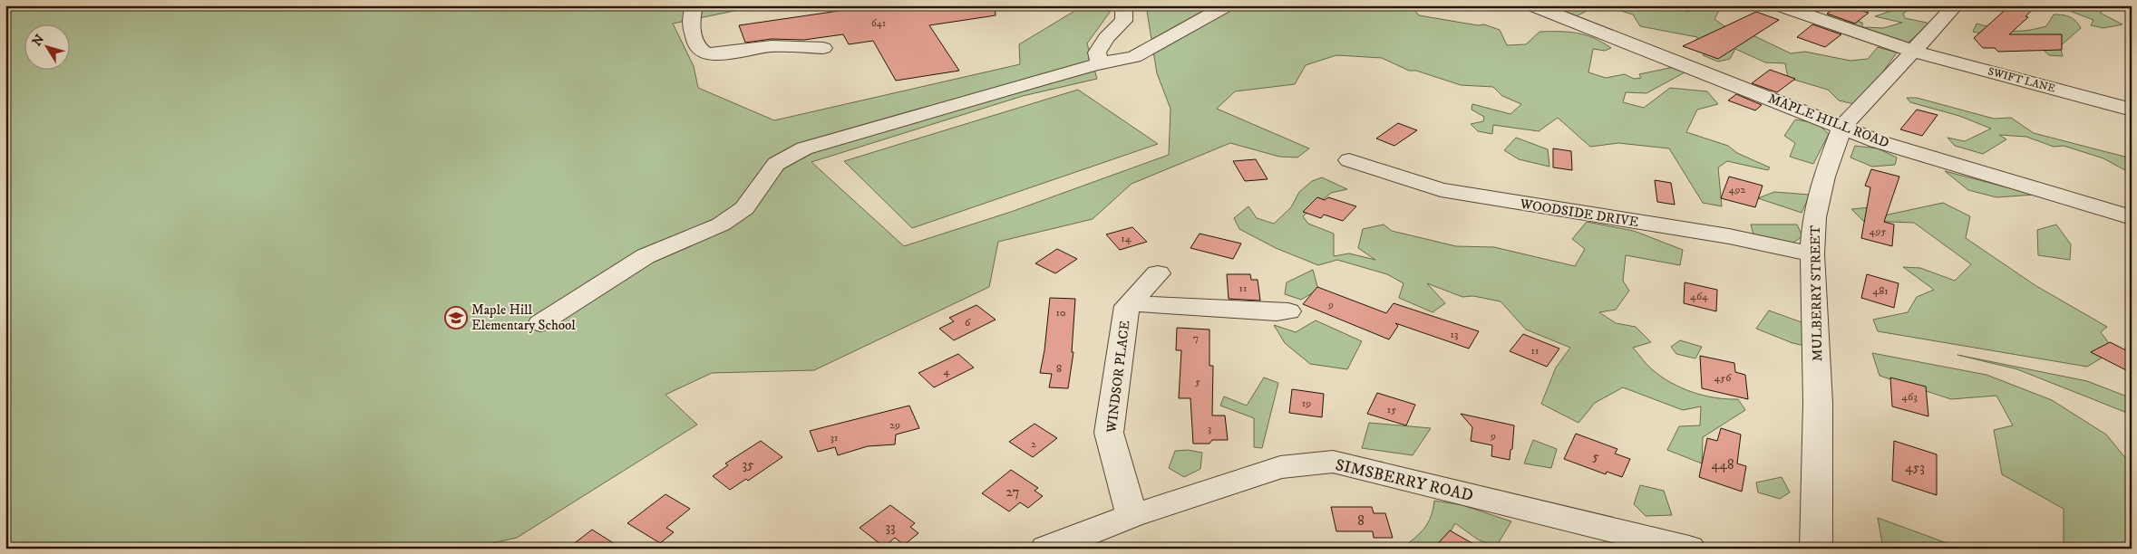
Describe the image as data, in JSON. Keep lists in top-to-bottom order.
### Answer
{
  "streets": {
    "street": [
      "SWIFT LANE",
      "MAPLE HILL ROAD",
      "WOODSIDE DRIVE",
      "MULBERRY STREET",
      "WINDSOR PLACE",
      "SIMSBERRY ROAD"
    ]
  },
  "crossings": [
    ["SWIFT LANE", "MULBERRY STREET"],
    ["MAPLE HILL ROAD", "MULBERRY STREET"],
    ["WOODSIDE DRIVE", "MULBERRY STREET"],
    ["WINDSOR PLACE", "SIMSBERRY ROAD"]
  ],
  "places": {
    "school or university": ["Maple Hill Elementary School"]
  },
  "house_numbers": [
    "641",
    "492",
    "495",
    "14",
    "11",
    "481",
    "464",
    "9",
    "10",
    "6",
    "13",
    "7",
    "11",
    "8",
    "4",
    "456",
    "5",
    "463",
    "19",
    "15",
    "29",
    "3",
    "9",
    "31",
    "2",
    "5",
    "35",
    "448",
    "453",
    "27",
    "8",
    "33"
  ],
  "north": "top left"
}
